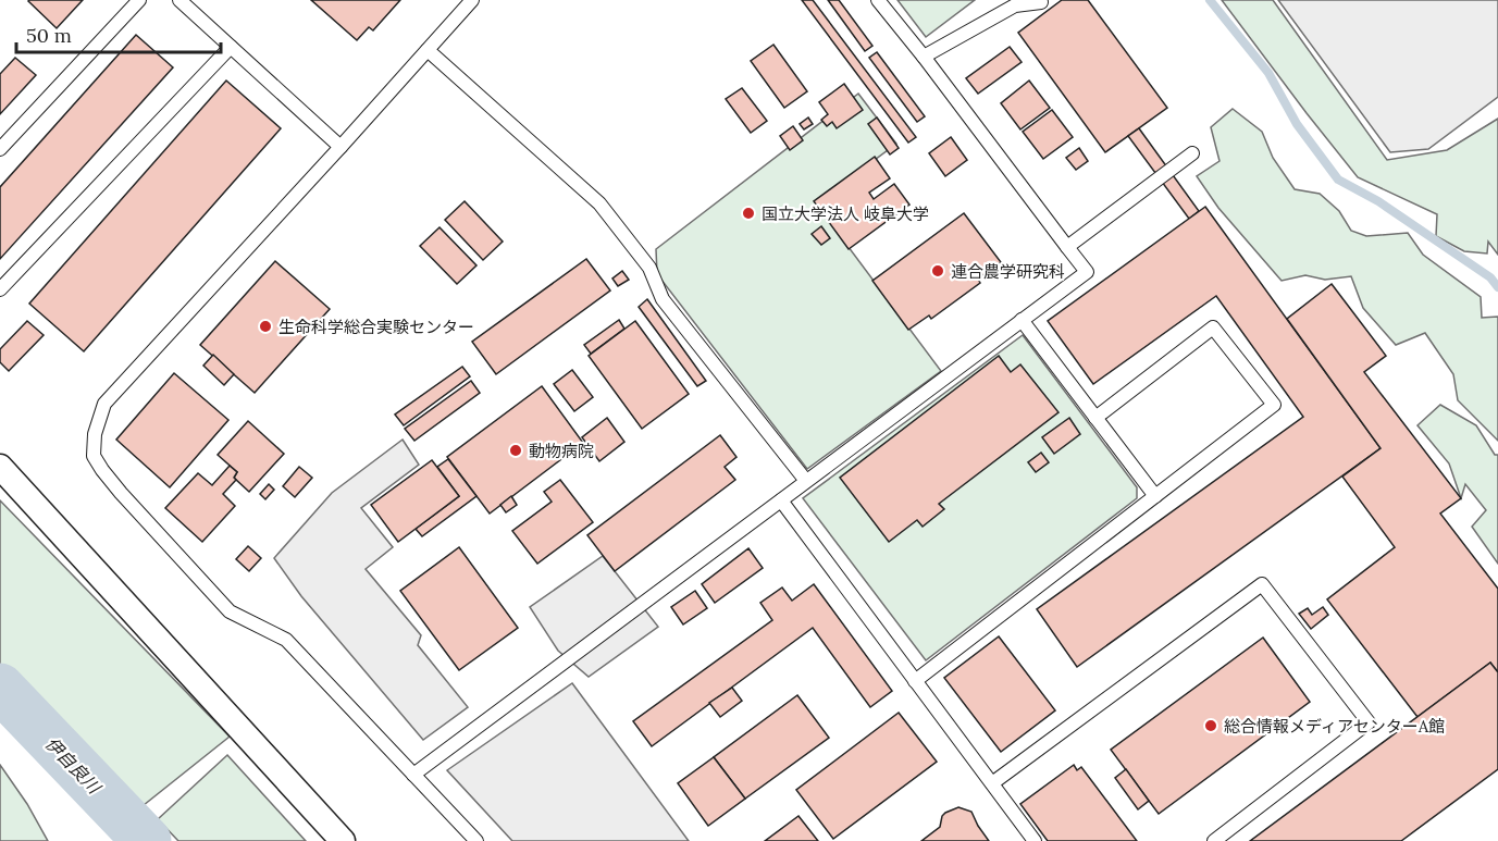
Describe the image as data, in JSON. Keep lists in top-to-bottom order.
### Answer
{
  "water": ["伊自良川"],
  "places": [
    "国立大学法人 岐阜大学",
    "連合農学研究科",
    "生命科学総合実験センター",
    "動物病院",
    "総合情報メディアセンターA館"
  ],
  "scale_bar": "50 m"
}
